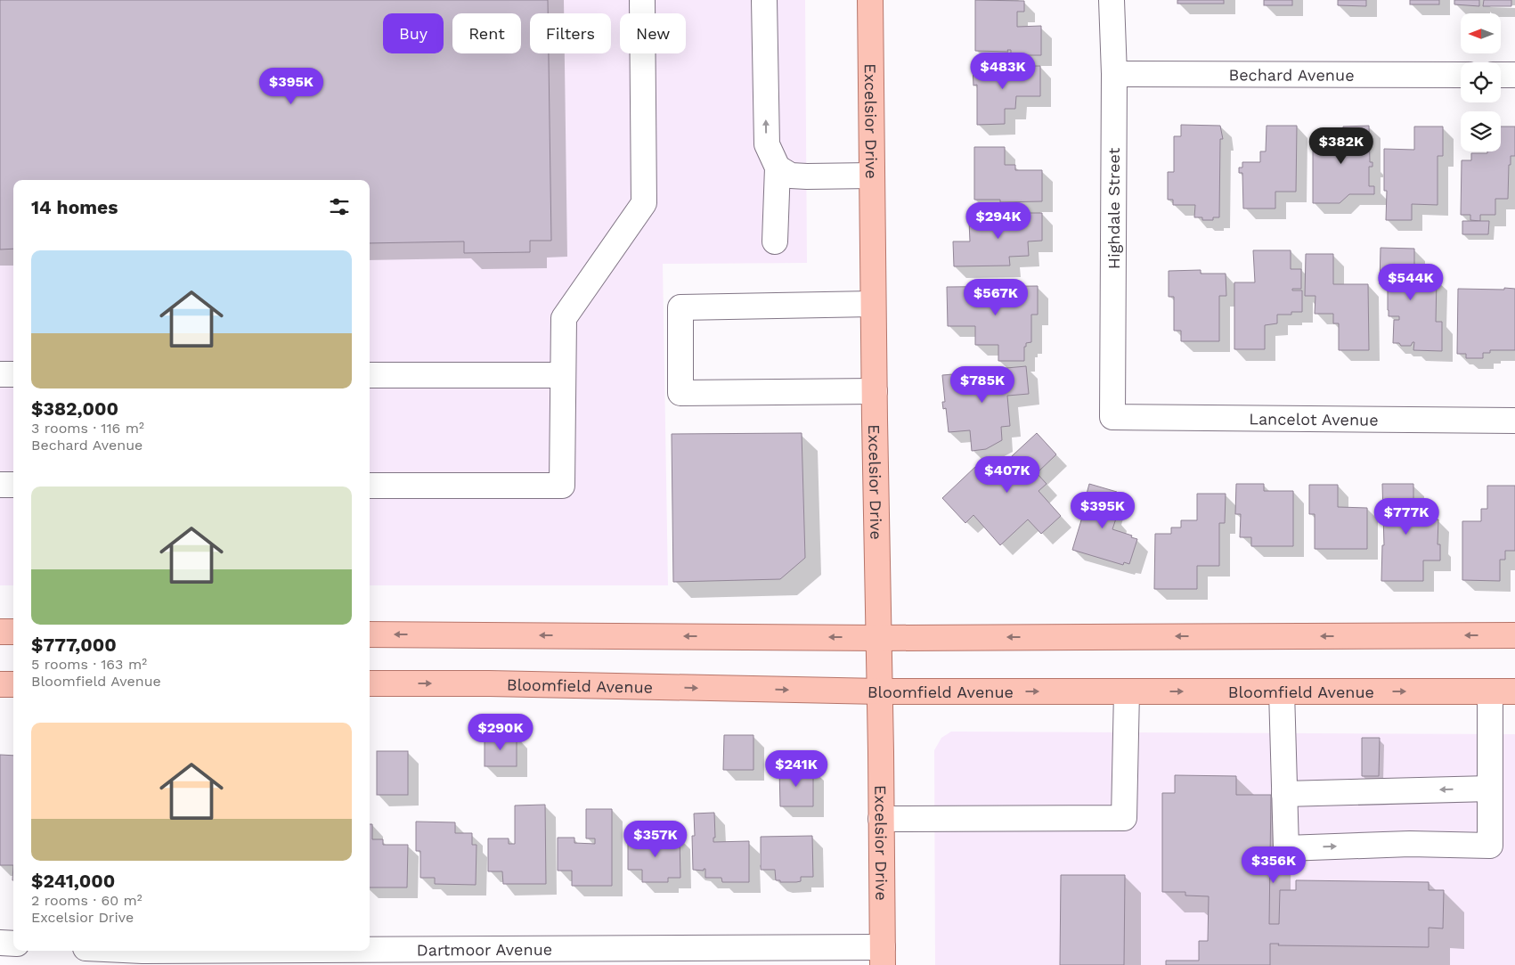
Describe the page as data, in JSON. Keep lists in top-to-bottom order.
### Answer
{
  "streets": {
    "main road": ["Excelsior Drive", "Bloomfield Avenue"],
    "street": [
      "Bechard Avenue",
      "Highdale Street",
      "Lancelot Avenue",
      "Dartmoor Avenue"
    ]
  },
  "crossings": [
    ["Bechard Avenue", "Highdale Street"],
    ["Excelsior Drive", "Bloomfield Avenue"],
    ["Excelsior Drive", "Dartmoor Avenue"],
    ["Highdale Street", "Lancelot Avenue"]
  ],
  "north": "left",
  "page": {
    "chip": [
      "Buy",
      "Rent",
      "Filters",
      "New"
    ],
    "price": [
      "$483K",
      "$395K",
      "$382K",
      "$294K",
      "$544K",
      "$567K",
      "$785K",
      "$407K",
      "$395K",
      "$777K",
      "$290K",
      "$241K",
      "$357K",
      "$356K"
    ],
    "heading": "14 homes",
    "list": [
      {
        "name": "$382,000",
        "note": "3 rooms · 116 m² · Bechard Avenue"
      },
      {
        "name": "$777,000",
        "note": "5 rooms · 163 m² · Bloomfield Avenue"
      },
      {
        "name": "$241,000",
        "note": "2 rooms · 60 m² · Excelsior Drive"
      }
    ]
  }
}
